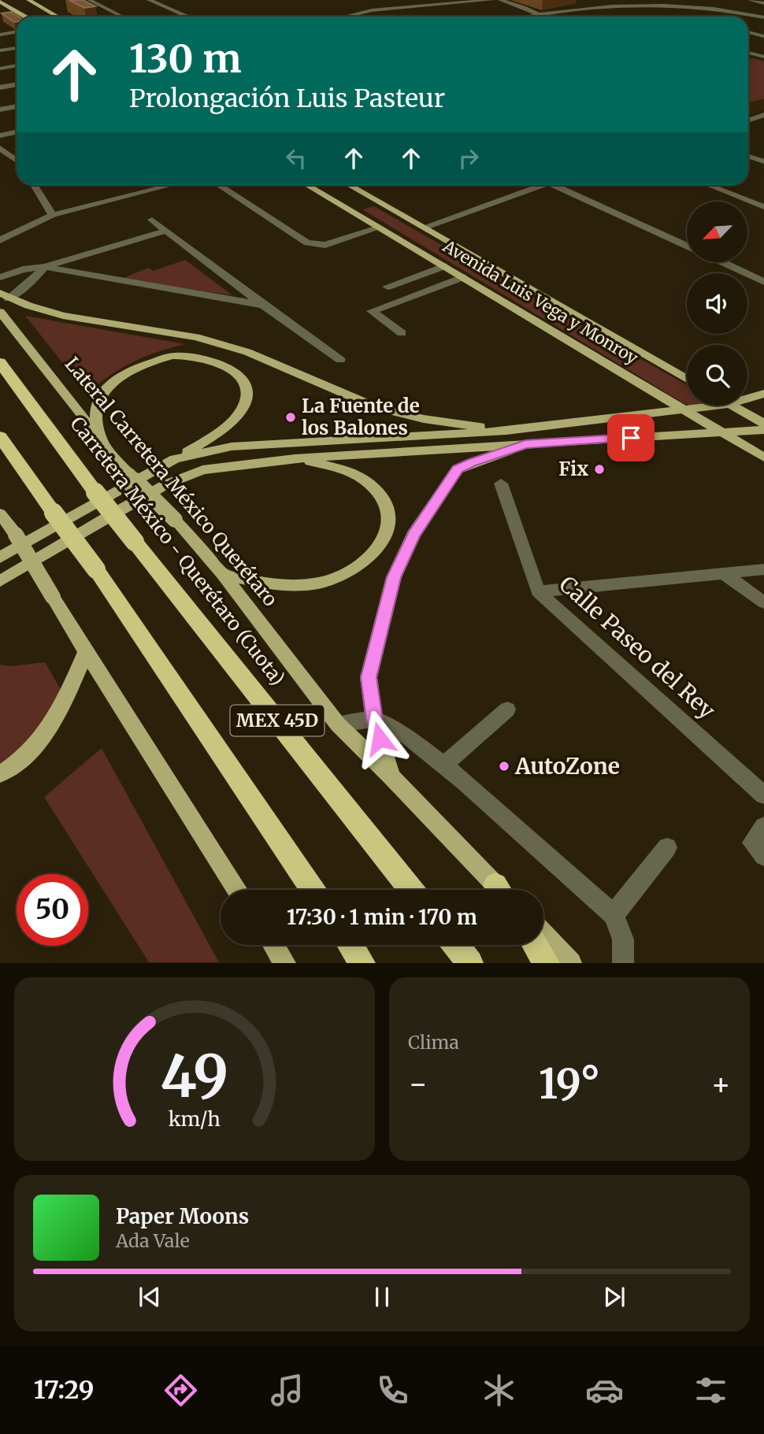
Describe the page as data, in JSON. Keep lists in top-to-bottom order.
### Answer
{
  "streets": {
    "highway": ["Carretera México - Querétaro (Cuota)", "MEX 45D"],
    "main road": ["Avenida Luis Vega y Monroy", "Lateral Carretera México Querétaro"],
    "street": ["Calle Paseo del Rey"]
  },
  "places": ["La Fuente de los Balones", "Fix", "AutoZone"],
  "north": "bottom left",
  "page": {
    "turn": ["130 m", "Prolongación Luis Pasteur"],
    "limit": "50",
    "trip": "17:30 · 1 min · 170 m",
    "tile": "Clima",
    "heat": ["−", "19°", "+"],
    "song": ["Paper Moons", "Ada Vale"],
    "tabs": "17:29",
    "gauge": ["49", "km/h"]
  }
}
